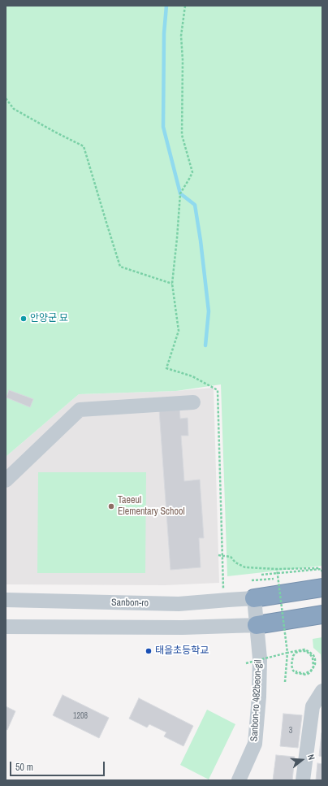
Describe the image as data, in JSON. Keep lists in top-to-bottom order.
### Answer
{
  "streets": {
    "street": ["Sanbon-ro", "Sanbon-ro 482beon-gil"]
  },
  "crossings": [
    ["Sanbon-ro", "Sanbon-ro 482beon-gil"]
  ],
  "places": ["안양군 묘", "Taeeul Elementary School", "태을초등학교"],
  "house_numbers": ["1208", "3"],
  "scale_bar": "50 m",
  "north": "right"
}
